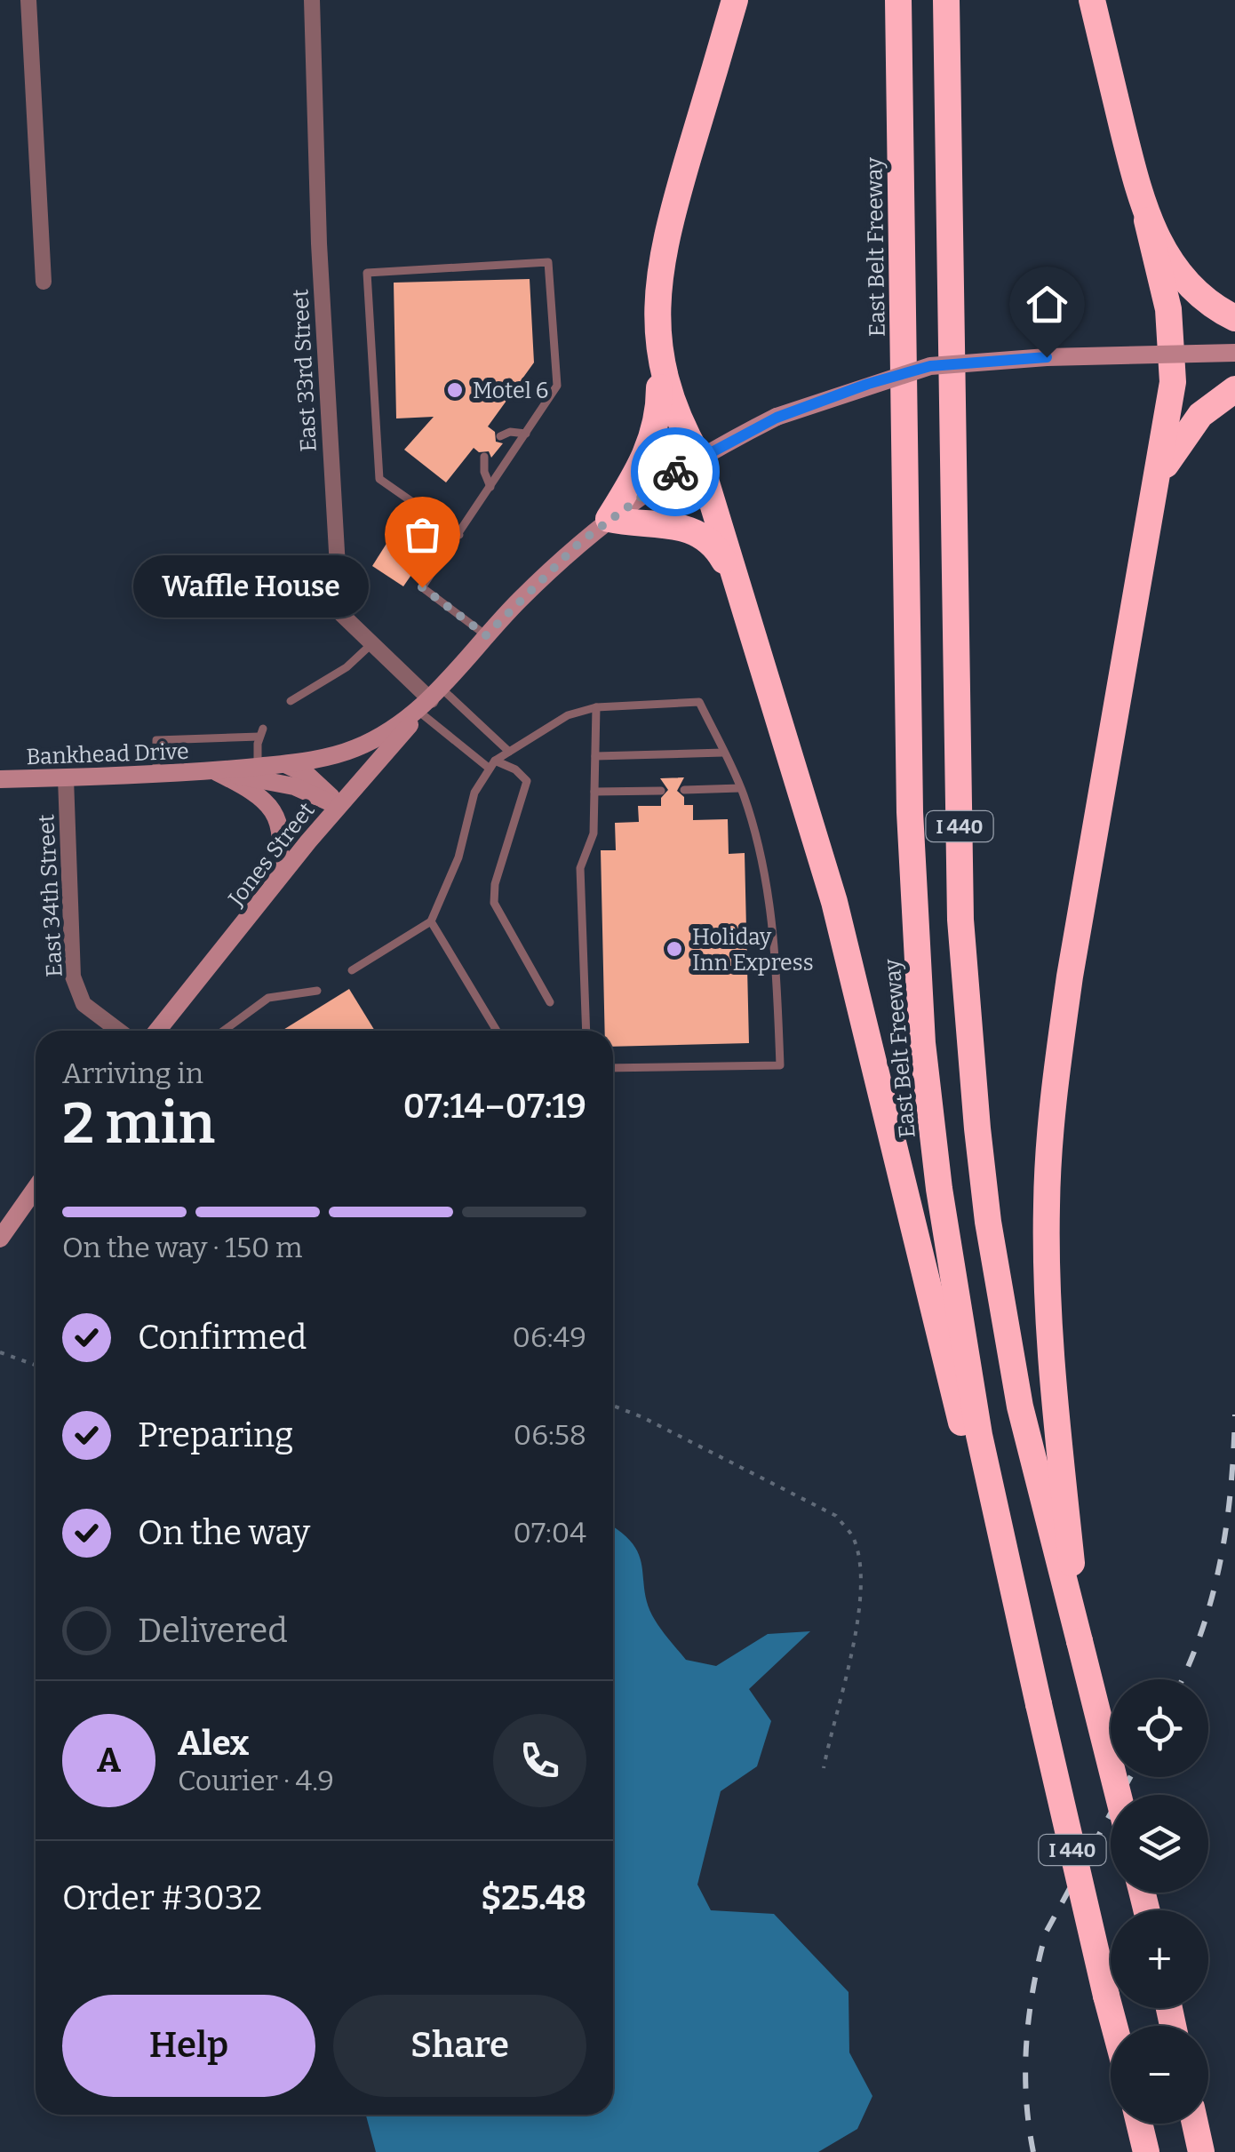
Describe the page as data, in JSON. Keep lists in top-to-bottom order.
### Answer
{
  "streets": {
    "highway": ["East Belt Freeway", "I 440"],
    "main road": ["Bankhead Drive", "Jones Street"],
    "street": ["East 33rd Street", "East 34th Street"]
  },
  "crossings": [
    ["East 33rd Street", "Bankhead Drive"],
    ["East 33rd Street", "Jones Street"],
    ["Bankhead Drive", "Jones Street"],
    ["Bankhead Drive", "East 34th Street"]
  ],
  "places": ["Motel 6", "Waffle House", "Holiday Inn Express"],
  "page": {
    "bubble": "Waffle House",
    "heading": ["2 min", "Arriving in", "07:14–07:19"],
    "panel": [
      "Alex",
      "Courier · 4.9",
      "Order #3032",
      "$25.48"
    ],
    "bar": "On the way · 150 m",
    "list": [
      ["Confirmed", "06:49"],
      ["Preparing", "06:58"],
      ["On the way", "07:04"],
      "Delivered"
    ],
    "map_buttons": ["+", "−"],
    "round": "A",
    "buttons": ["Help", "Share"]
  }
}
